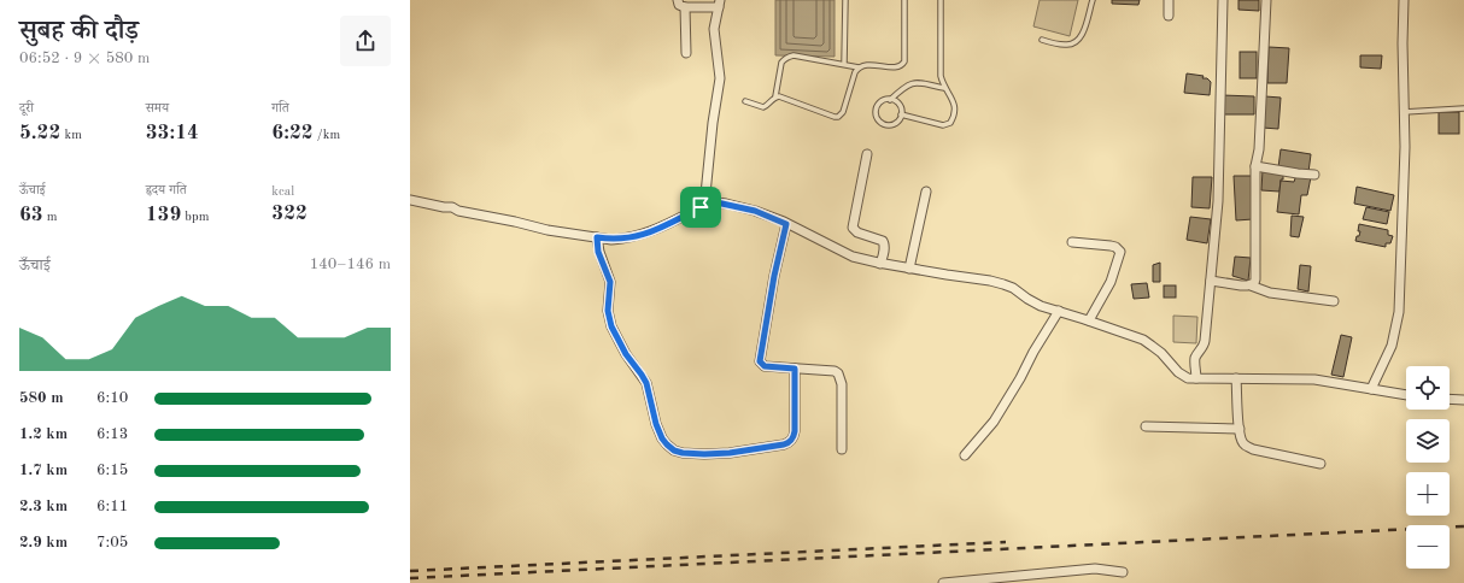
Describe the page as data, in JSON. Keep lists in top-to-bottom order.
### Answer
{
  "page": {
    "heading": ["सुबह की दौड़", "06:52 · 9 × 580 m"],
    "stats": [
      ["दूरी", "5.22 km"],
      ["समय", "33:14"],
      ["गति", "6:22 /km"],
      ["ऊँचाई", "63 m"],
      ["हृदय गति", "139 bpm"],
      ["kcal", "322"]
    ],
    "chart": ["ऊँचाई", "140–146 m"],
    "map_buttons": ["+", "−"],
    "list": [
      {
        "name": "580 m",
        "note": "6:10"
      },
      {
        "name": "1.2 km",
        "note": "6:13"
      },
      {
        "name": "1.7 km",
        "note": "6:15"
      },
      {
        "name": "2.3 km",
        "note": "6:11"
      },
      {
        "name": "2.9 km",
        "note": "7:05"
      }
    ]
  }
}
